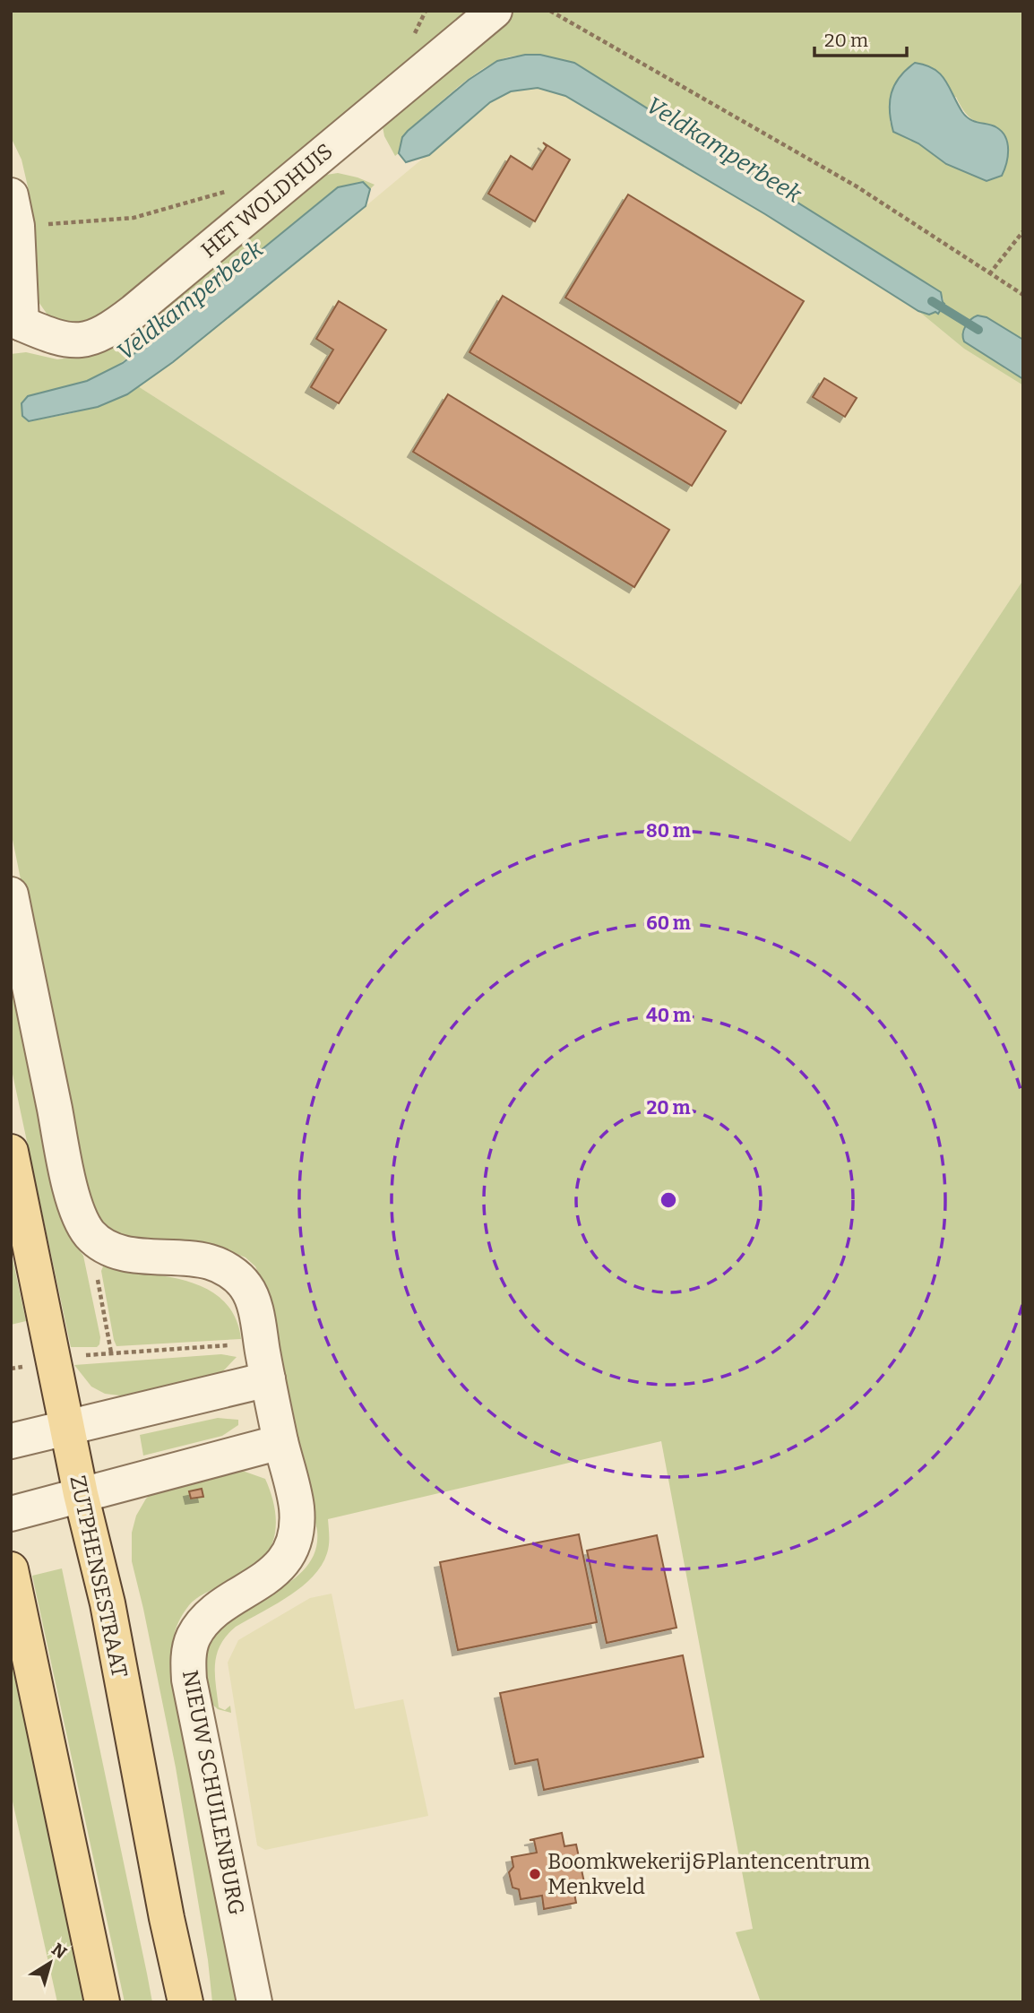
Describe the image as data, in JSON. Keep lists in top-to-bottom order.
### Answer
{
  "streets": {
    "main road": ["ZUTPHENSESTRAAT"],
    "street": ["HET WOLDHUIS", "NIEUW SCHUILENBURG"]
  },
  "water": ["Veldkamperbeek"],
  "places": ["Boomkwekerij&Plantencentrum Menkveld"],
  "scale_bar": "20 m",
  "north": "top right",
  "rings": [
    "80 m",
    "60 m",
    "40 m",
    "20 m"
  ]
}
